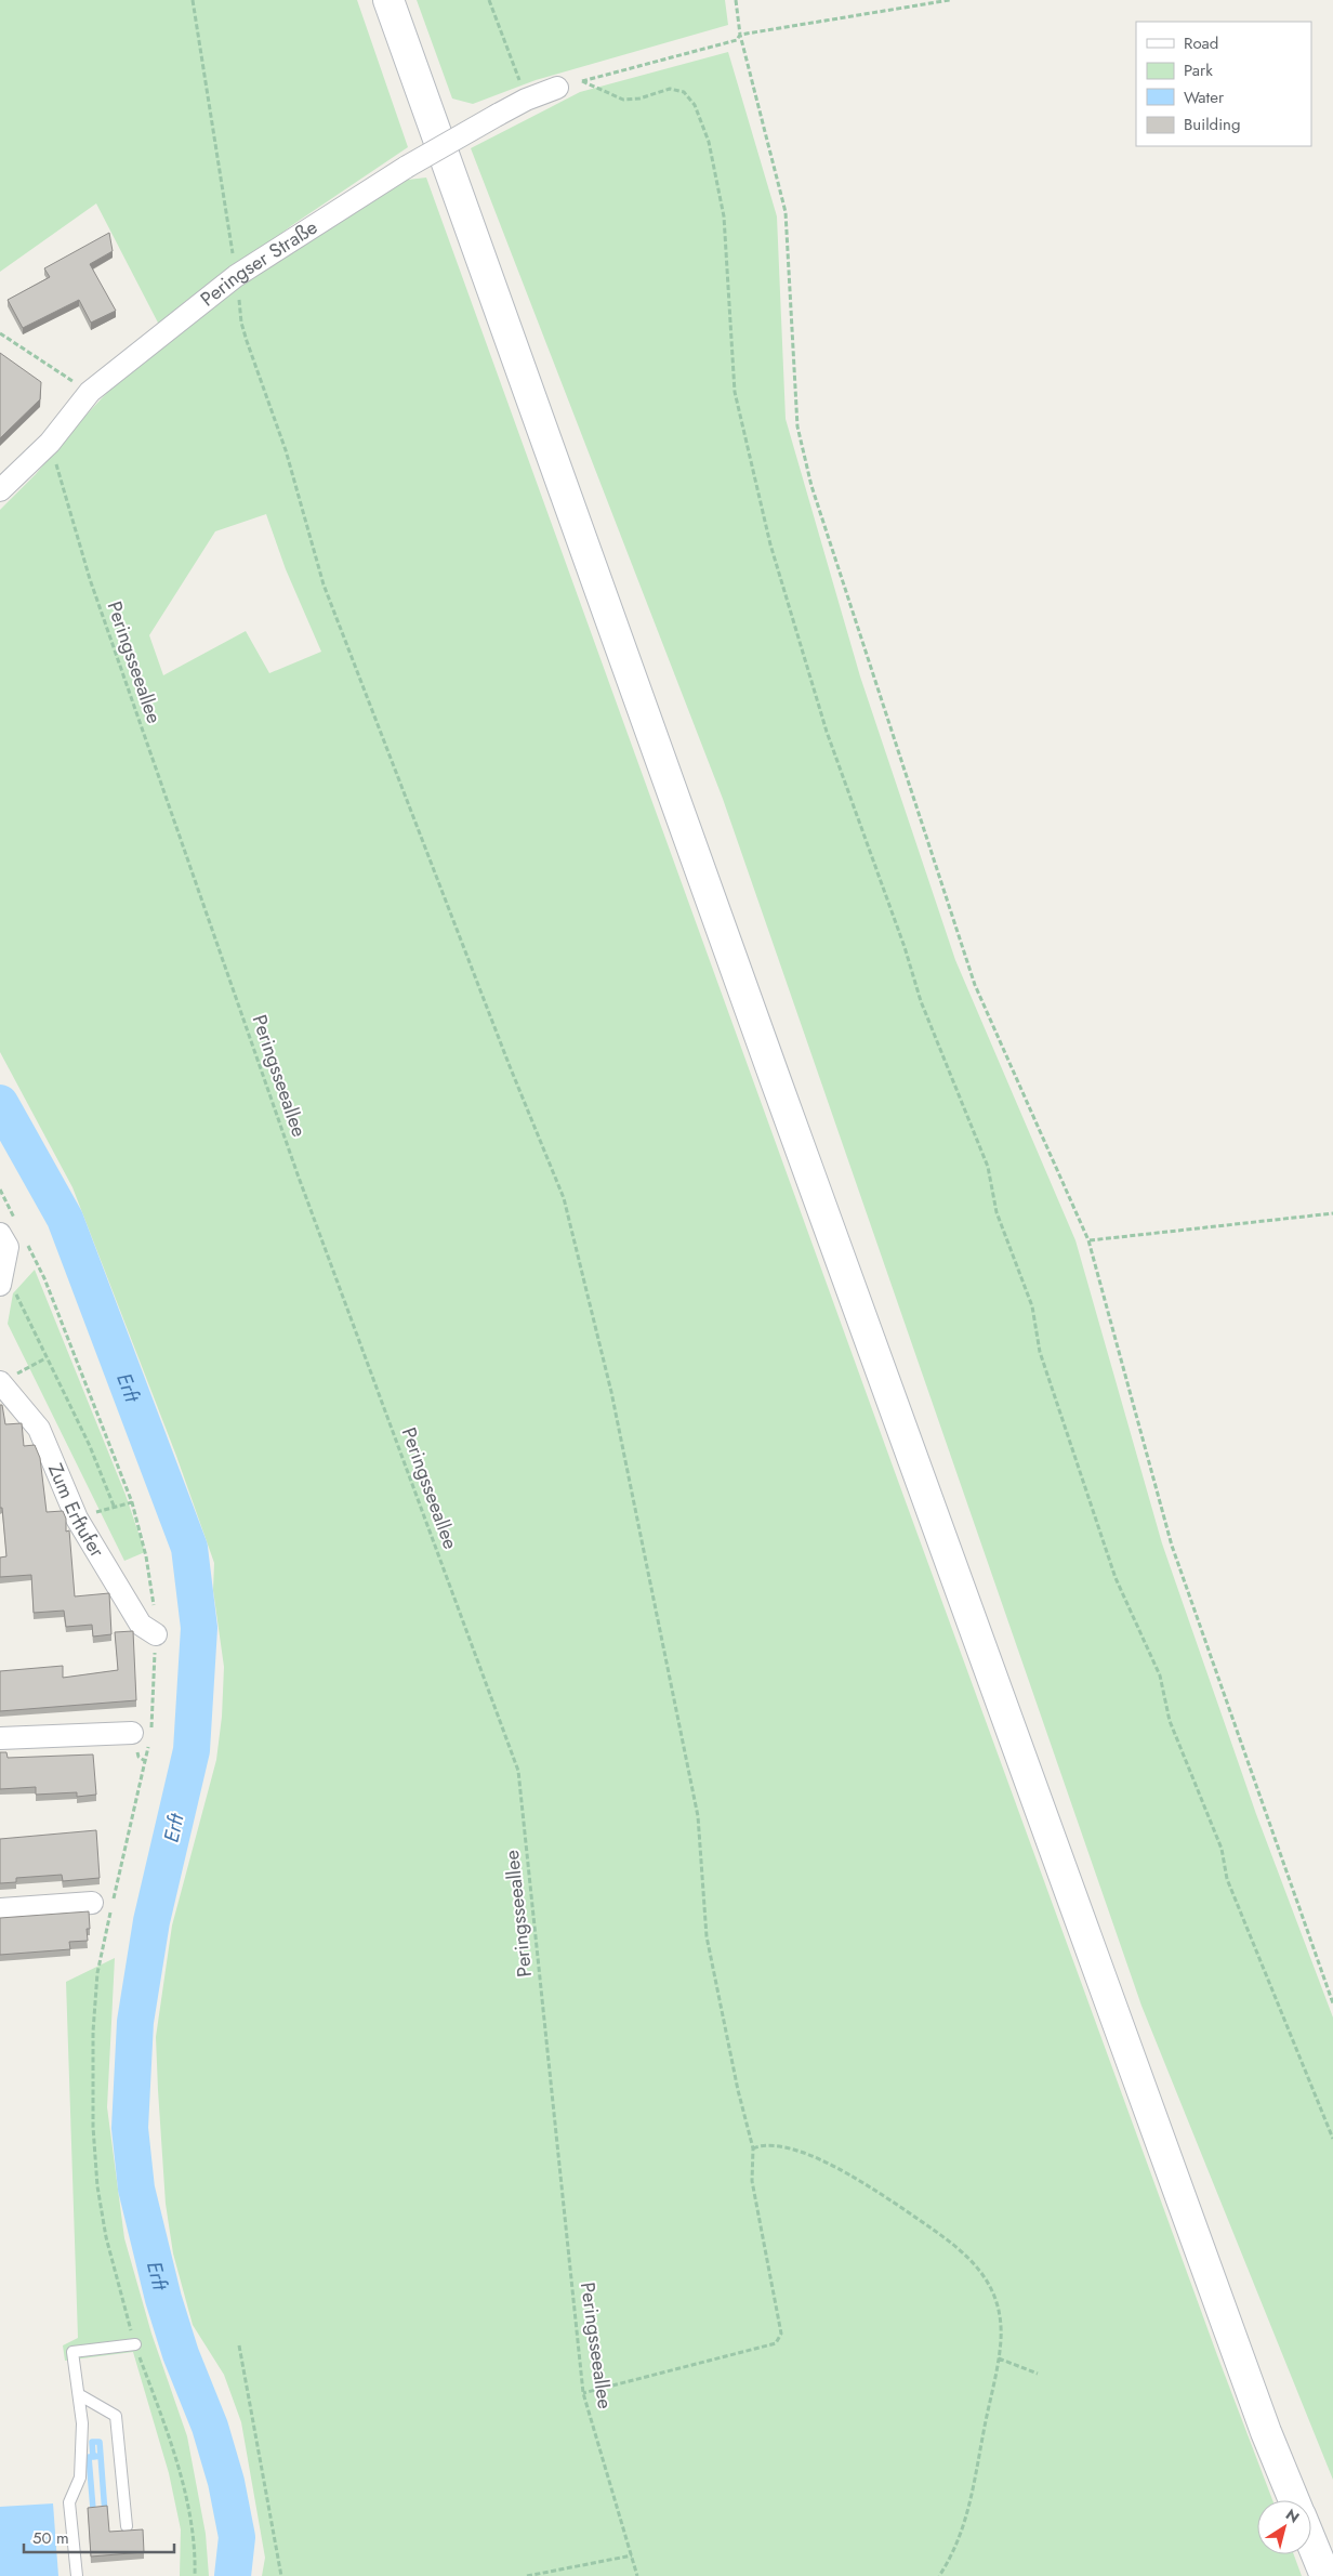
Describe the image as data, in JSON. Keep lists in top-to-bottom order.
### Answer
{
  "streets": {
    "street": ["Peringser Straße", "Zum Erftufer"],
    "path": ["Peringsseeallee"]
  },
  "crossings": [
    ["Peringser Straße", "Peringsseeallee"]
  ],
  "water": ["Erft"],
  "legend": [
    "Road",
    "Park",
    "Water",
    "Building"
  ],
  "scale_bar": "50 m",
  "north": "top right"
}
